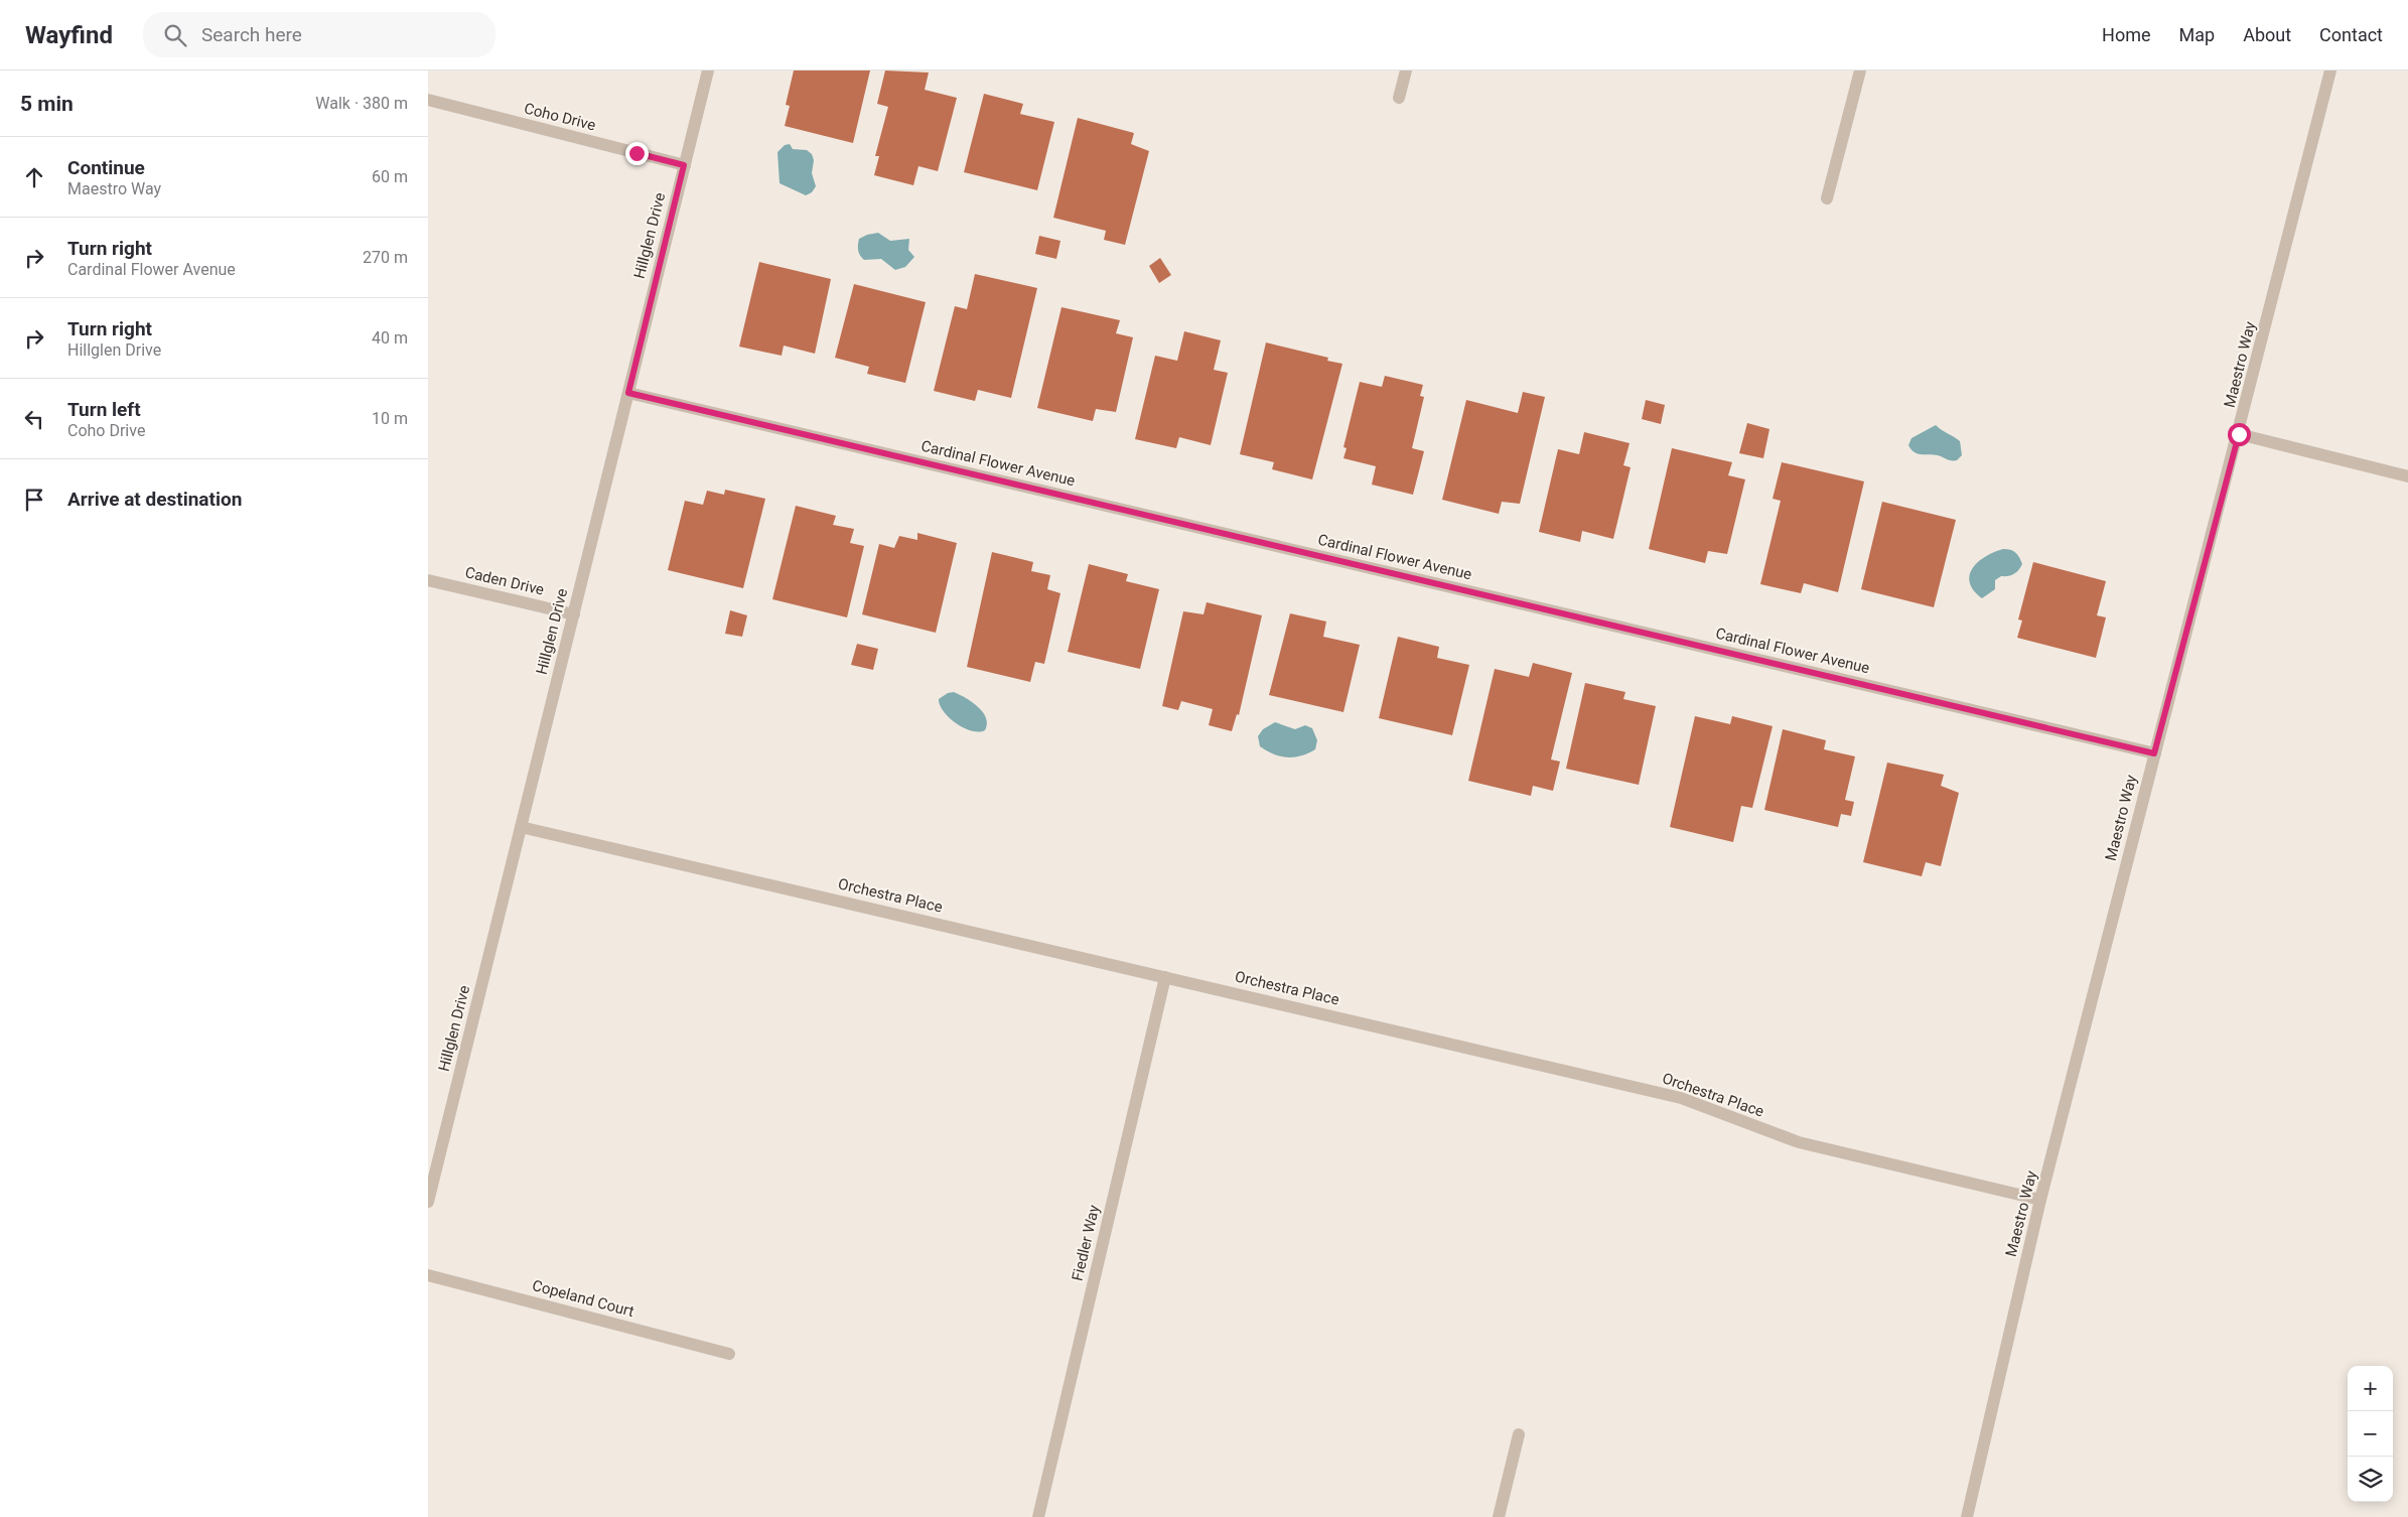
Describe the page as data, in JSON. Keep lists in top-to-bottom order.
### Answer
{
  "streets": {
    "street": [
      "Coho Drive",
      "Hillglen Drive",
      "Maestro Way",
      "Cardinal Flower Avenue",
      "Caden Drive",
      "Orchestra Place",
      "Fiedler Way",
      "Copeland Court"
    ]
  },
  "crossings": [
    ["Coho Drive", "Hillglen Drive"],
    ["Hillglen Drive", "Cardinal Flower Avenue"],
    ["Hillglen Drive", "Caden Drive"],
    ["Hillglen Drive", "Orchestra Place"],
    ["Maestro Way", "Cardinal Flower Avenue"],
    ["Maestro Way", "Orchestra Place"],
    ["Orchestra Place", "Fiedler Way"]
  ],
  "page": {
    "header": "Wayfind",
    "search": "Search here",
    "nav": [
      "Home",
      "Map",
      "About",
      "Contact"
    ],
    "heading": ["5 min", "Walk · 380 m"],
    "list": [
      ["Continue", "Maestro Way", "60 m"],
      ["Turn right", "Cardinal Flower Avenue", "270 m"],
      ["Turn right", "Hillglen Drive", "40 m"],
      ["Turn left", "Coho Drive", "10 m"],
      "Arrive at destination"
    ],
    "map_buttons": ["+", "−"]
  }
}
